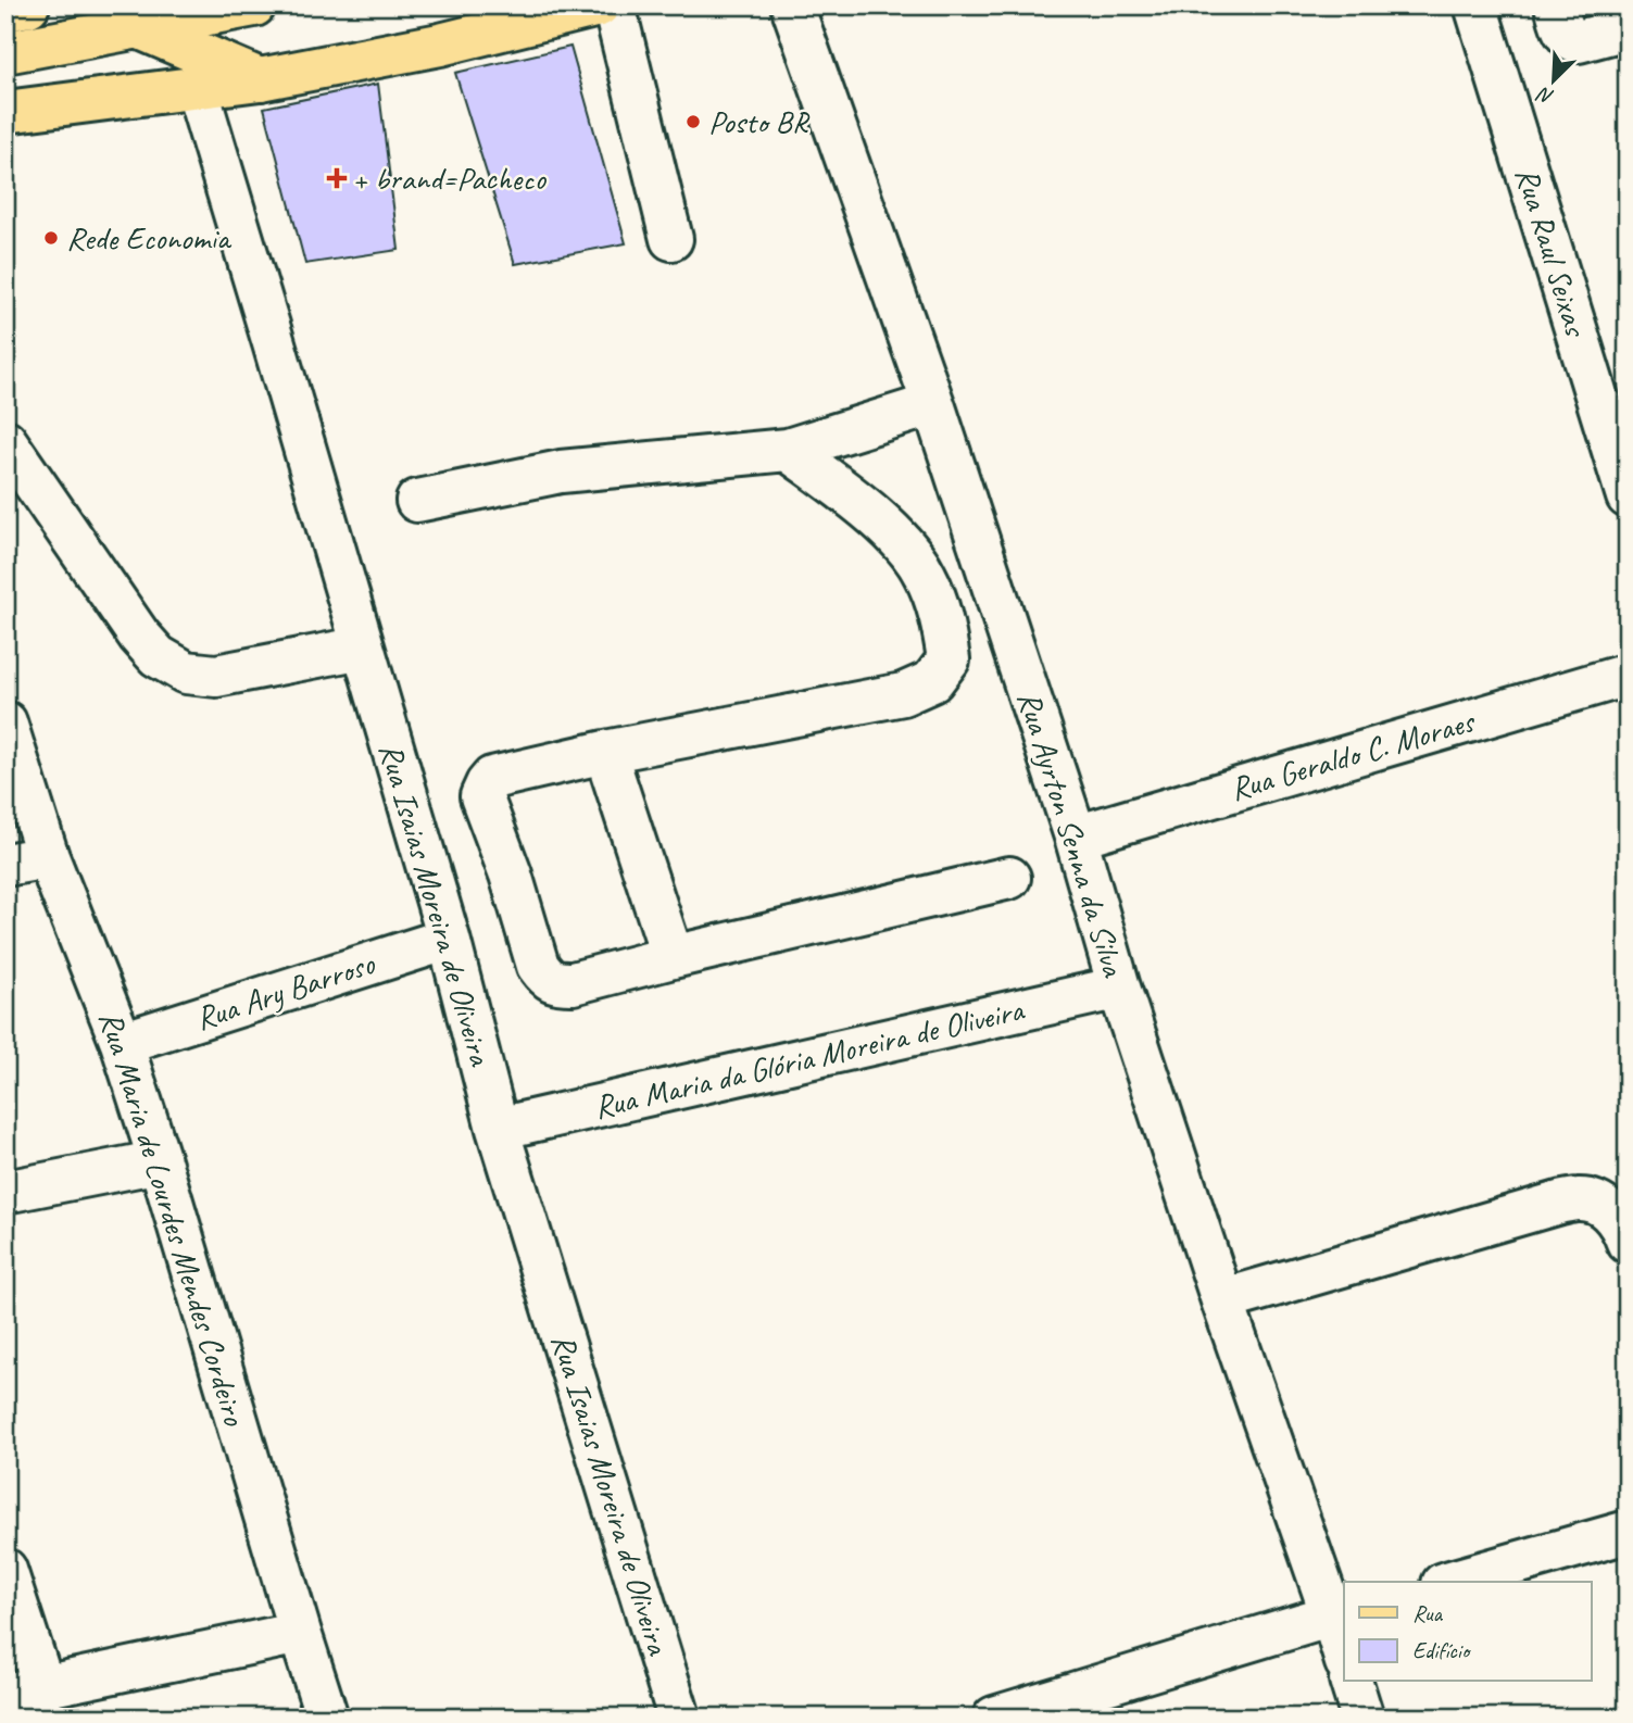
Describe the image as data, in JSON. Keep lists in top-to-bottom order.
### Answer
{
  "streets": {
    "street": [
      "Rua Raul Seixas",
      "Rua Geraldo C. Moraes",
      "Rua Ayrton Senna da Silva",
      "Rua Isaias Moreira de Oliveira",
      "Rua Ary Barroso",
      "Rua Maria da Glória Moreira de Oliveira",
      "Rua Maria de Lourdes Mendes Cordeiro"
    ]
  },
  "crossings": [
    ["Rua Geraldo C. Moraes", "Rua Ayrton Senna da Silva"],
    ["Rua Ayrton Senna da Silva", "Rua Maria da Glória Moreira de Oliveira"],
    ["Rua Isaias Moreira de Oliveira", "Rua Ary Barroso"],
    ["Rua Isaias Moreira de Oliveira", "Rua Maria da Glória Moreira de Oliveira"],
    ["Rua Ary Barroso", "Rua Maria de Lourdes Mendes Cordeiro"]
  ],
  "places": {
    "other": ["Posto BR", "Rede Economia"],
    "health": ["+ brand=Pacheco"]
  },
  "legend": ["Rua", "Edifício"],
  "north": "bottom left"
}
